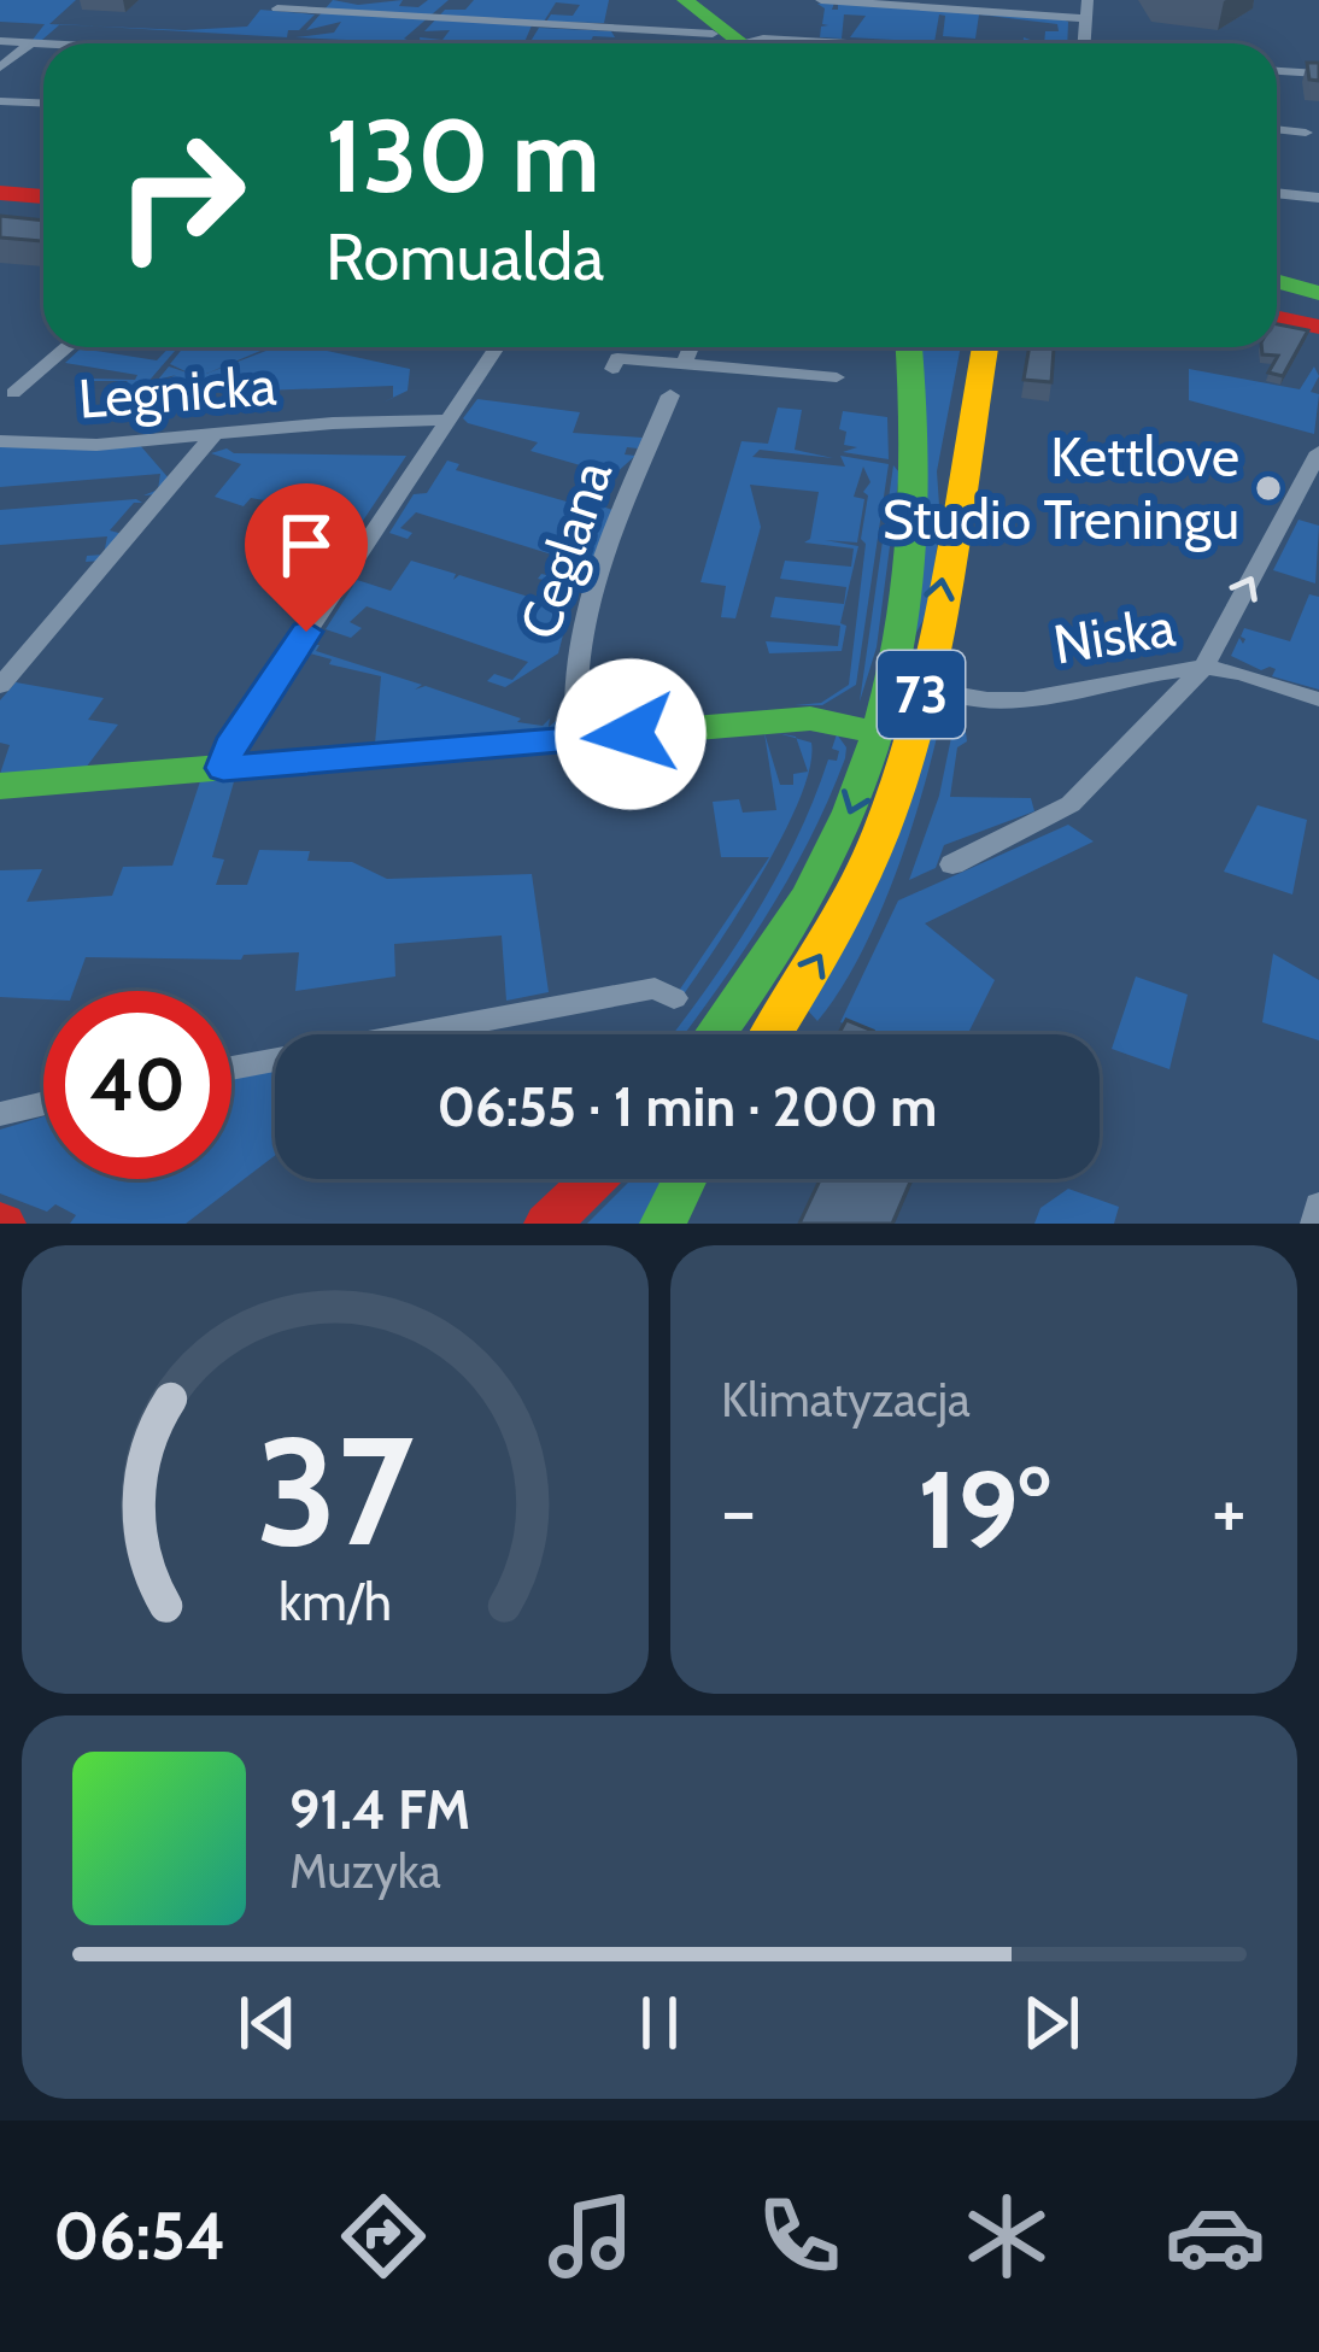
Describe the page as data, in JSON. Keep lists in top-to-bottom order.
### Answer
{
  "streets": {
    "main road": ["73"],
    "street": ["Legnicka", "Ceglana", "Niska"]
  },
  "crossings": [
    ["Niska", "73"]
  ],
  "places": ["Kettlove Studio Treningu"],
  "page": {
    "turn": ["130 m", "Romualda"],
    "limit": "40",
    "trip": "06:55 · 1 min · 200 m",
    "tile": "Klimatyzacja",
    "heat": ["−", "19°", "+"],
    "song": ["91.4 FM", "Muzyka"],
    "tabs": "06:54",
    "gauge": ["37", "km/h"]
  }
}
